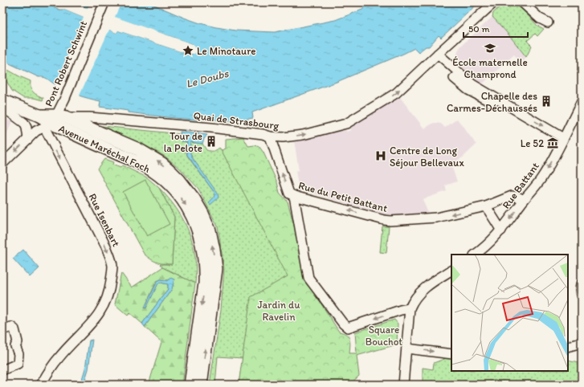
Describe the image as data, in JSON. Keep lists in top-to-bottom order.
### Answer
{
  "streets": {
    "main road": ["Avenue Maréchal Foch"],
    "street": [
      "Pont Robert Schwint",
      "Quai de Strasbourg",
      "Rue Battant",
      "Rue du Petit Battant",
      "Rue Isenbart"
    ]
  },
  "crossings": [
    ["Pont Robert Schwint", "Quai de Strasbourg"],
    ["Pont Robert Schwint", "Avenue Maréchal Foch"],
    ["Pont Robert Schwint", "Rue Isenbart"],
    ["Quai de Strasbourg", "Avenue Maréchal Foch"],
    ["Quai de Strasbourg", "Rue du Petit Battant"],
    ["Quai de Strasbourg", "Rue Isenbart"],
    ["Avenue Maréchal Foch", "Rue Isenbart"],
    ["Rue Battant", "Rue du Petit Battant"]
  ],
  "one_way": [
    "Quai de Strasbourg",
    "Avenue Maréchal Foch",
    "Rue Battant",
    "Rue du Petit Battant",
    "Rue Isenbart"
  ],
  "water": ["Le Doubs"],
  "parks": ["Jardin du Ravelin", "Square Bouchot"],
  "places": {
    "school or university": ["École maternelle Champrond"],
    "place": ["Le Minotaure"],
    "building": ["Chapelle des Carmes-Déchaussés", "Tour de la Pelote"],
    "museum": ["Le 52"],
    "hospital": ["Centre de Long Séjour Bellevaux"]
  },
  "scale_bar": "50 m"
}
